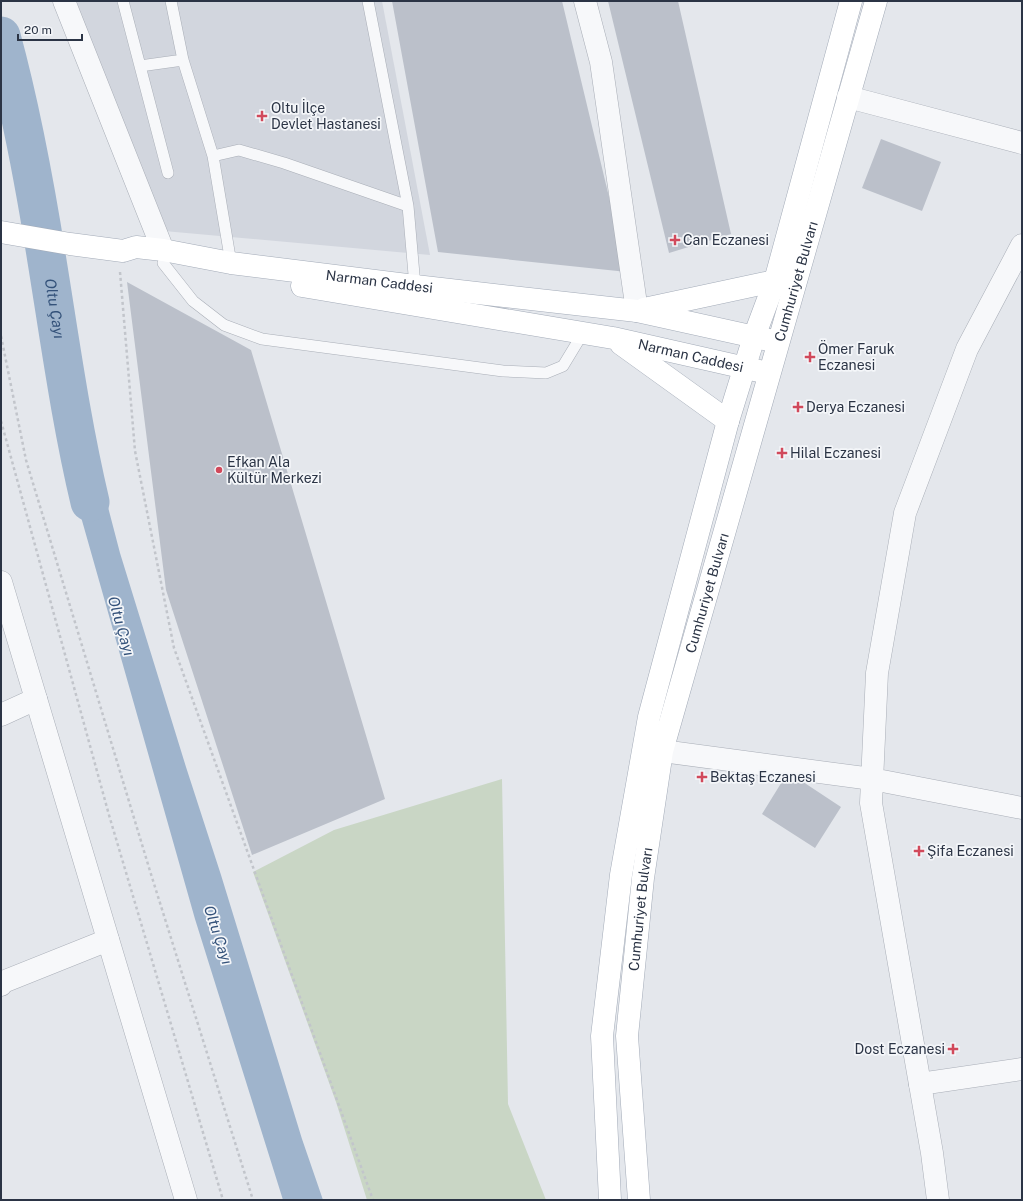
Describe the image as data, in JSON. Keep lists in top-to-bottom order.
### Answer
{
  "streets": {
    "main road": ["Narman Caddesi", "Cumhuriyet Bulvarı"]
  },
  "crossings": [
    ["Narman Caddesi", "Cumhuriyet Bulvarı"]
  ],
  "water": ["Oltu Çayı"],
  "places": {
    "health": [
      "Oltu İlçe Devlet Hastanesi",
      "Can Eczanesi",
      "Ömer Faruk Eczanesi",
      "Derya Eczanesi",
      "Hilal Eczanesi",
      "Bektaş Eczanesi",
      "Şifa Eczanesi",
      "Dost Eczanesi"
    ],
    "other": ["Efkan Ala Kültür Merkezi"]
  },
  "scale_bar": "20 m"
}
